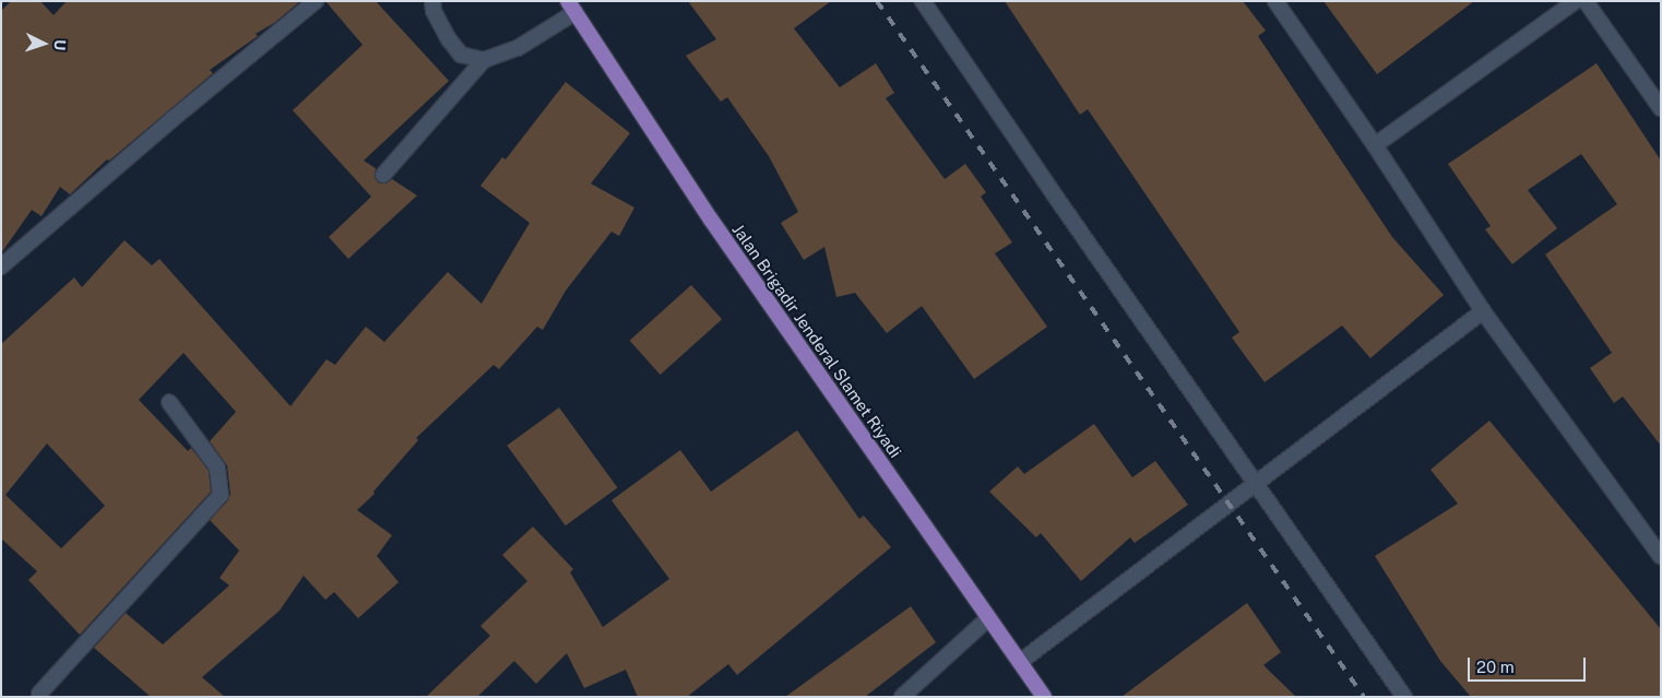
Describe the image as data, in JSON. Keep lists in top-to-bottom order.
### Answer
{
  "streets": {
    "main road": ["Jalan Brigadir Jenderal Slamet Riyadi"]
  },
  "scale_bar": "20 m",
  "north": "right"
}
